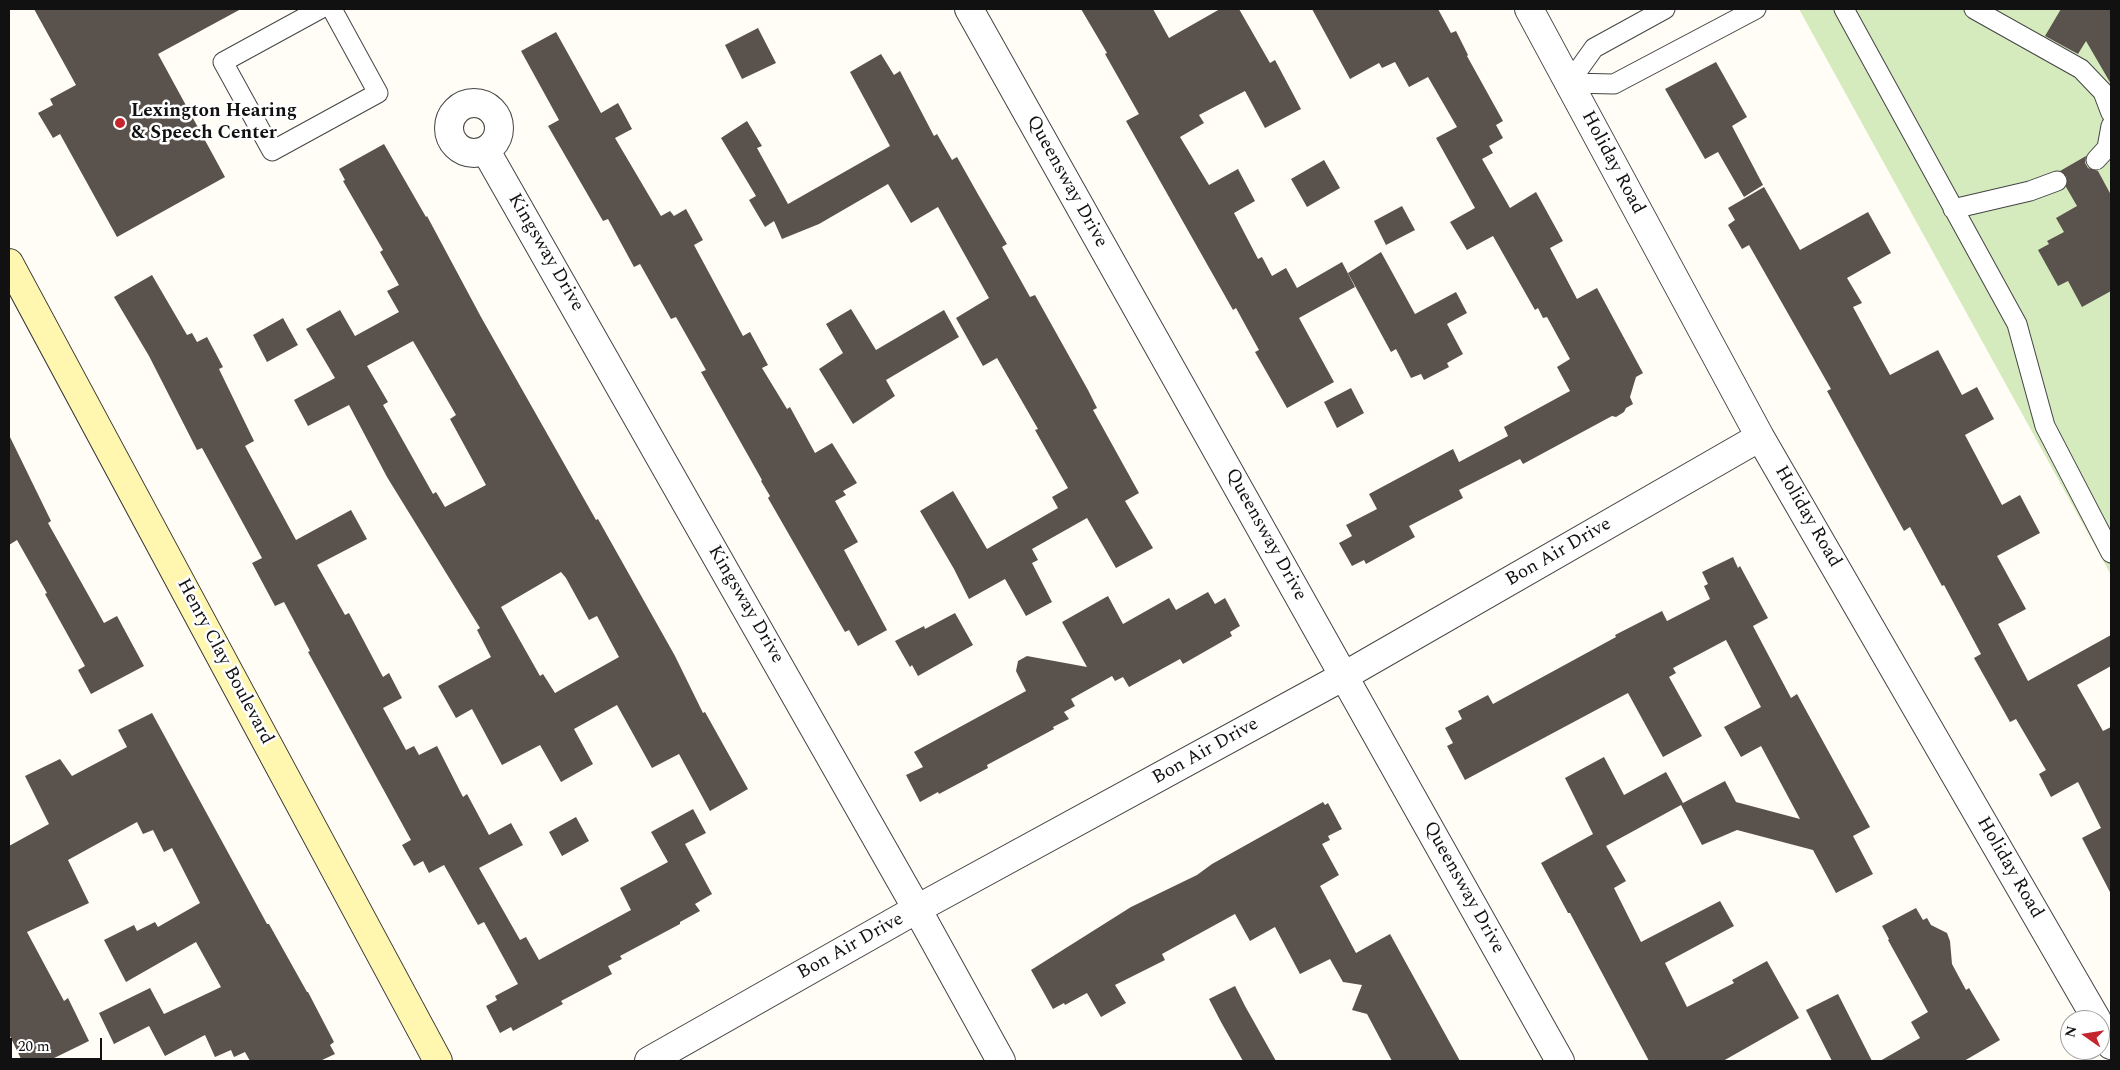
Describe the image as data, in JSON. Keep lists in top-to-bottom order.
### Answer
{
  "streets": {
    "street": [
      "Holiday Road",
      "Queensway Drive",
      "Kingsway Drive",
      "Bon Air Drive",
      "Henry Clay Boulevard"
    ]
  },
  "crossings": [
    ["Holiday Road", "Bon Air Drive"],
    ["Queensway Drive", "Bon Air Drive"],
    ["Kingsway Drive", "Bon Air Drive"]
  ],
  "places": ["Lexington Hearing & Speech Center"],
  "scale_bar": "20 m",
  "north": "left"
}
